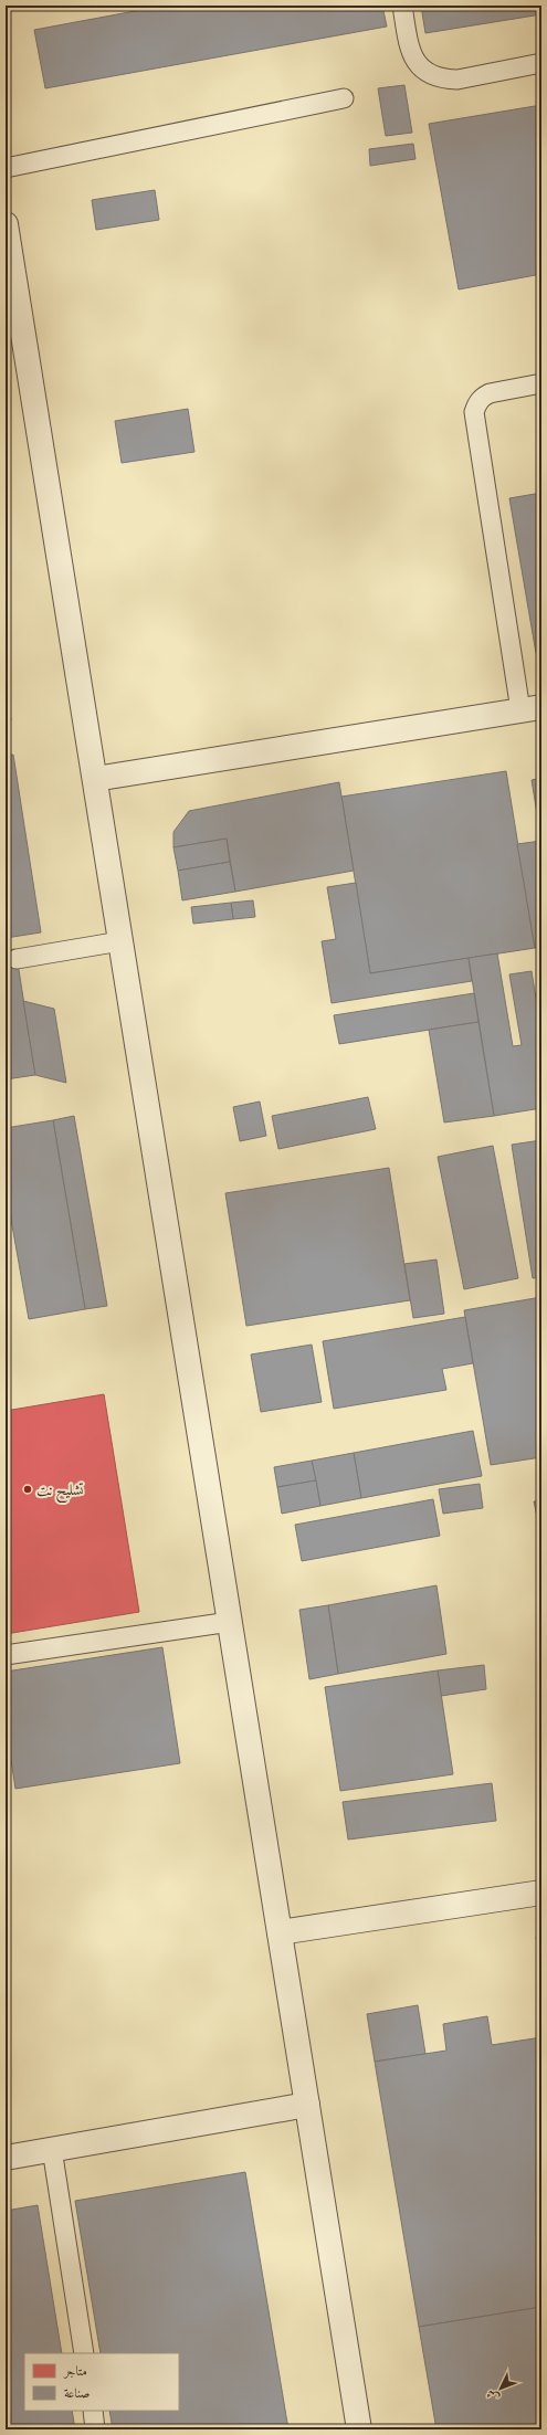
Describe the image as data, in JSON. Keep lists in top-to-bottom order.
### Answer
{
  "places": ["تشليح نت"],
  "legend": ["متاجر", "صناعة"],
  "north": "bottom left"
}
